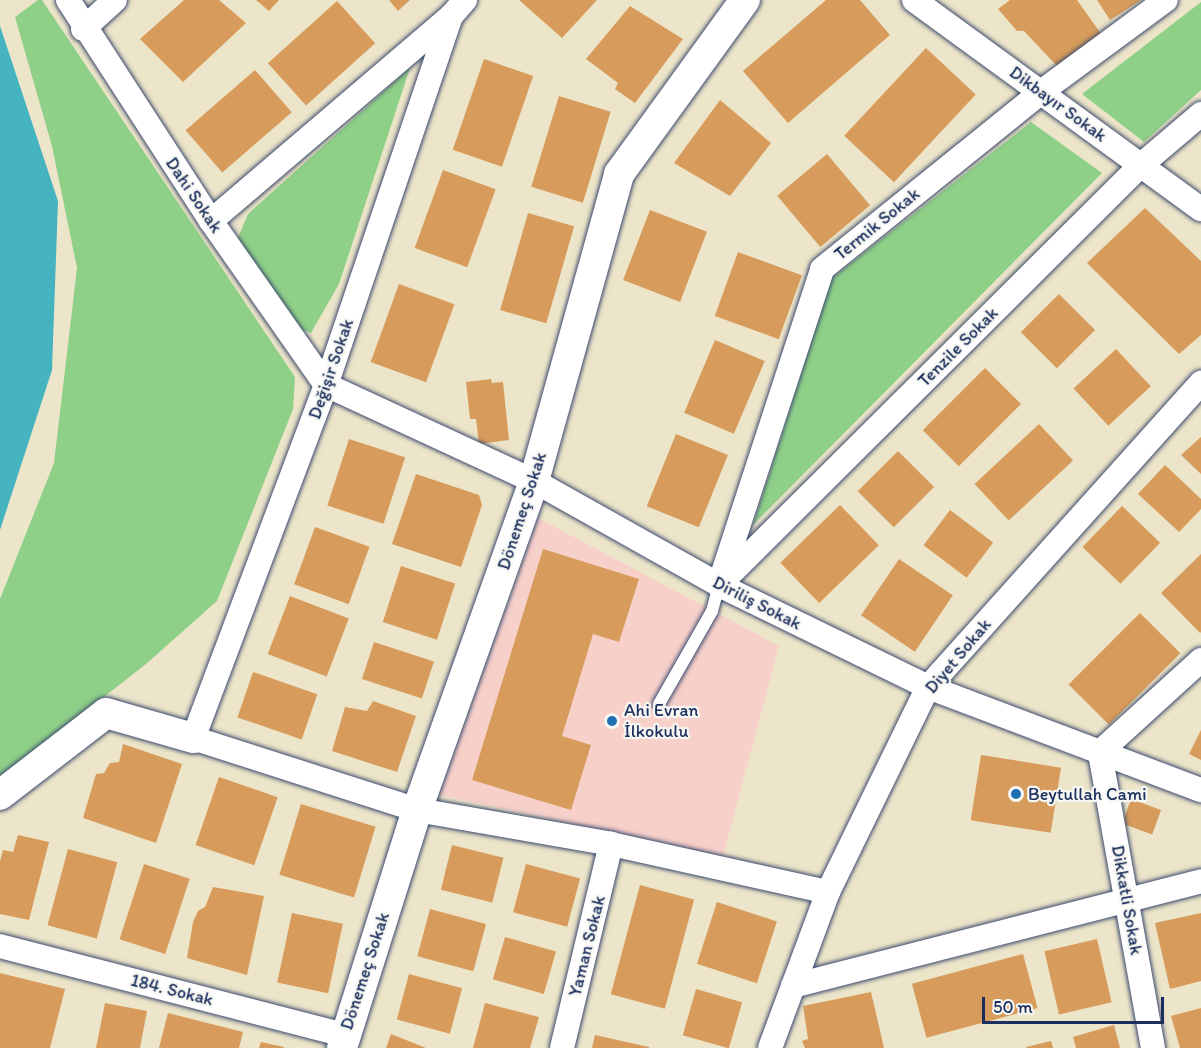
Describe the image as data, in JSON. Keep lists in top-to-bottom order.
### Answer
{
  "streets": {
    "street": [
      "Dikbayır Sokak",
      "Dahi Sokak",
      "Termik Sokak",
      "Tenzile Sokak",
      "Değişir Sokak",
      "Dönemeç Sokak",
      "Diriliş Sokak",
      "Diyet Sokak",
      "Dikkatli Sokak",
      "Yaman Sokak",
      "184. Sokak"
    ]
  },
  "crossings": [
    ["Dikbayır Sokak", "Termik Sokak"],
    ["Dikbayır Sokak", "Tenzile Sokak"],
    ["Dahi Sokak", "Değişir Sokak"],
    ["Dahi Sokak", "Diriliş Sokak"],
    ["Termik Sokak", "Tenzile Sokak"],
    ["Termik Sokak", "Diriliş Sokak"],
    ["Tenzile Sokak", "Diriliş Sokak"],
    ["Değişir Sokak", "Diriliş Sokak"],
    ["Dönemeç Sokak", "Diriliş Sokak"],
    ["Dönemeç Sokak", "184. Sokak"],
    ["Diriliş Sokak", "Diyet Sokak"],
    ["Diriliş Sokak", "Dikkatli Sokak"]
  ],
  "places": ["Ahi Evran İlkokulu", "Beytullah Cami"],
  "scale_bar": "50 m"
}
